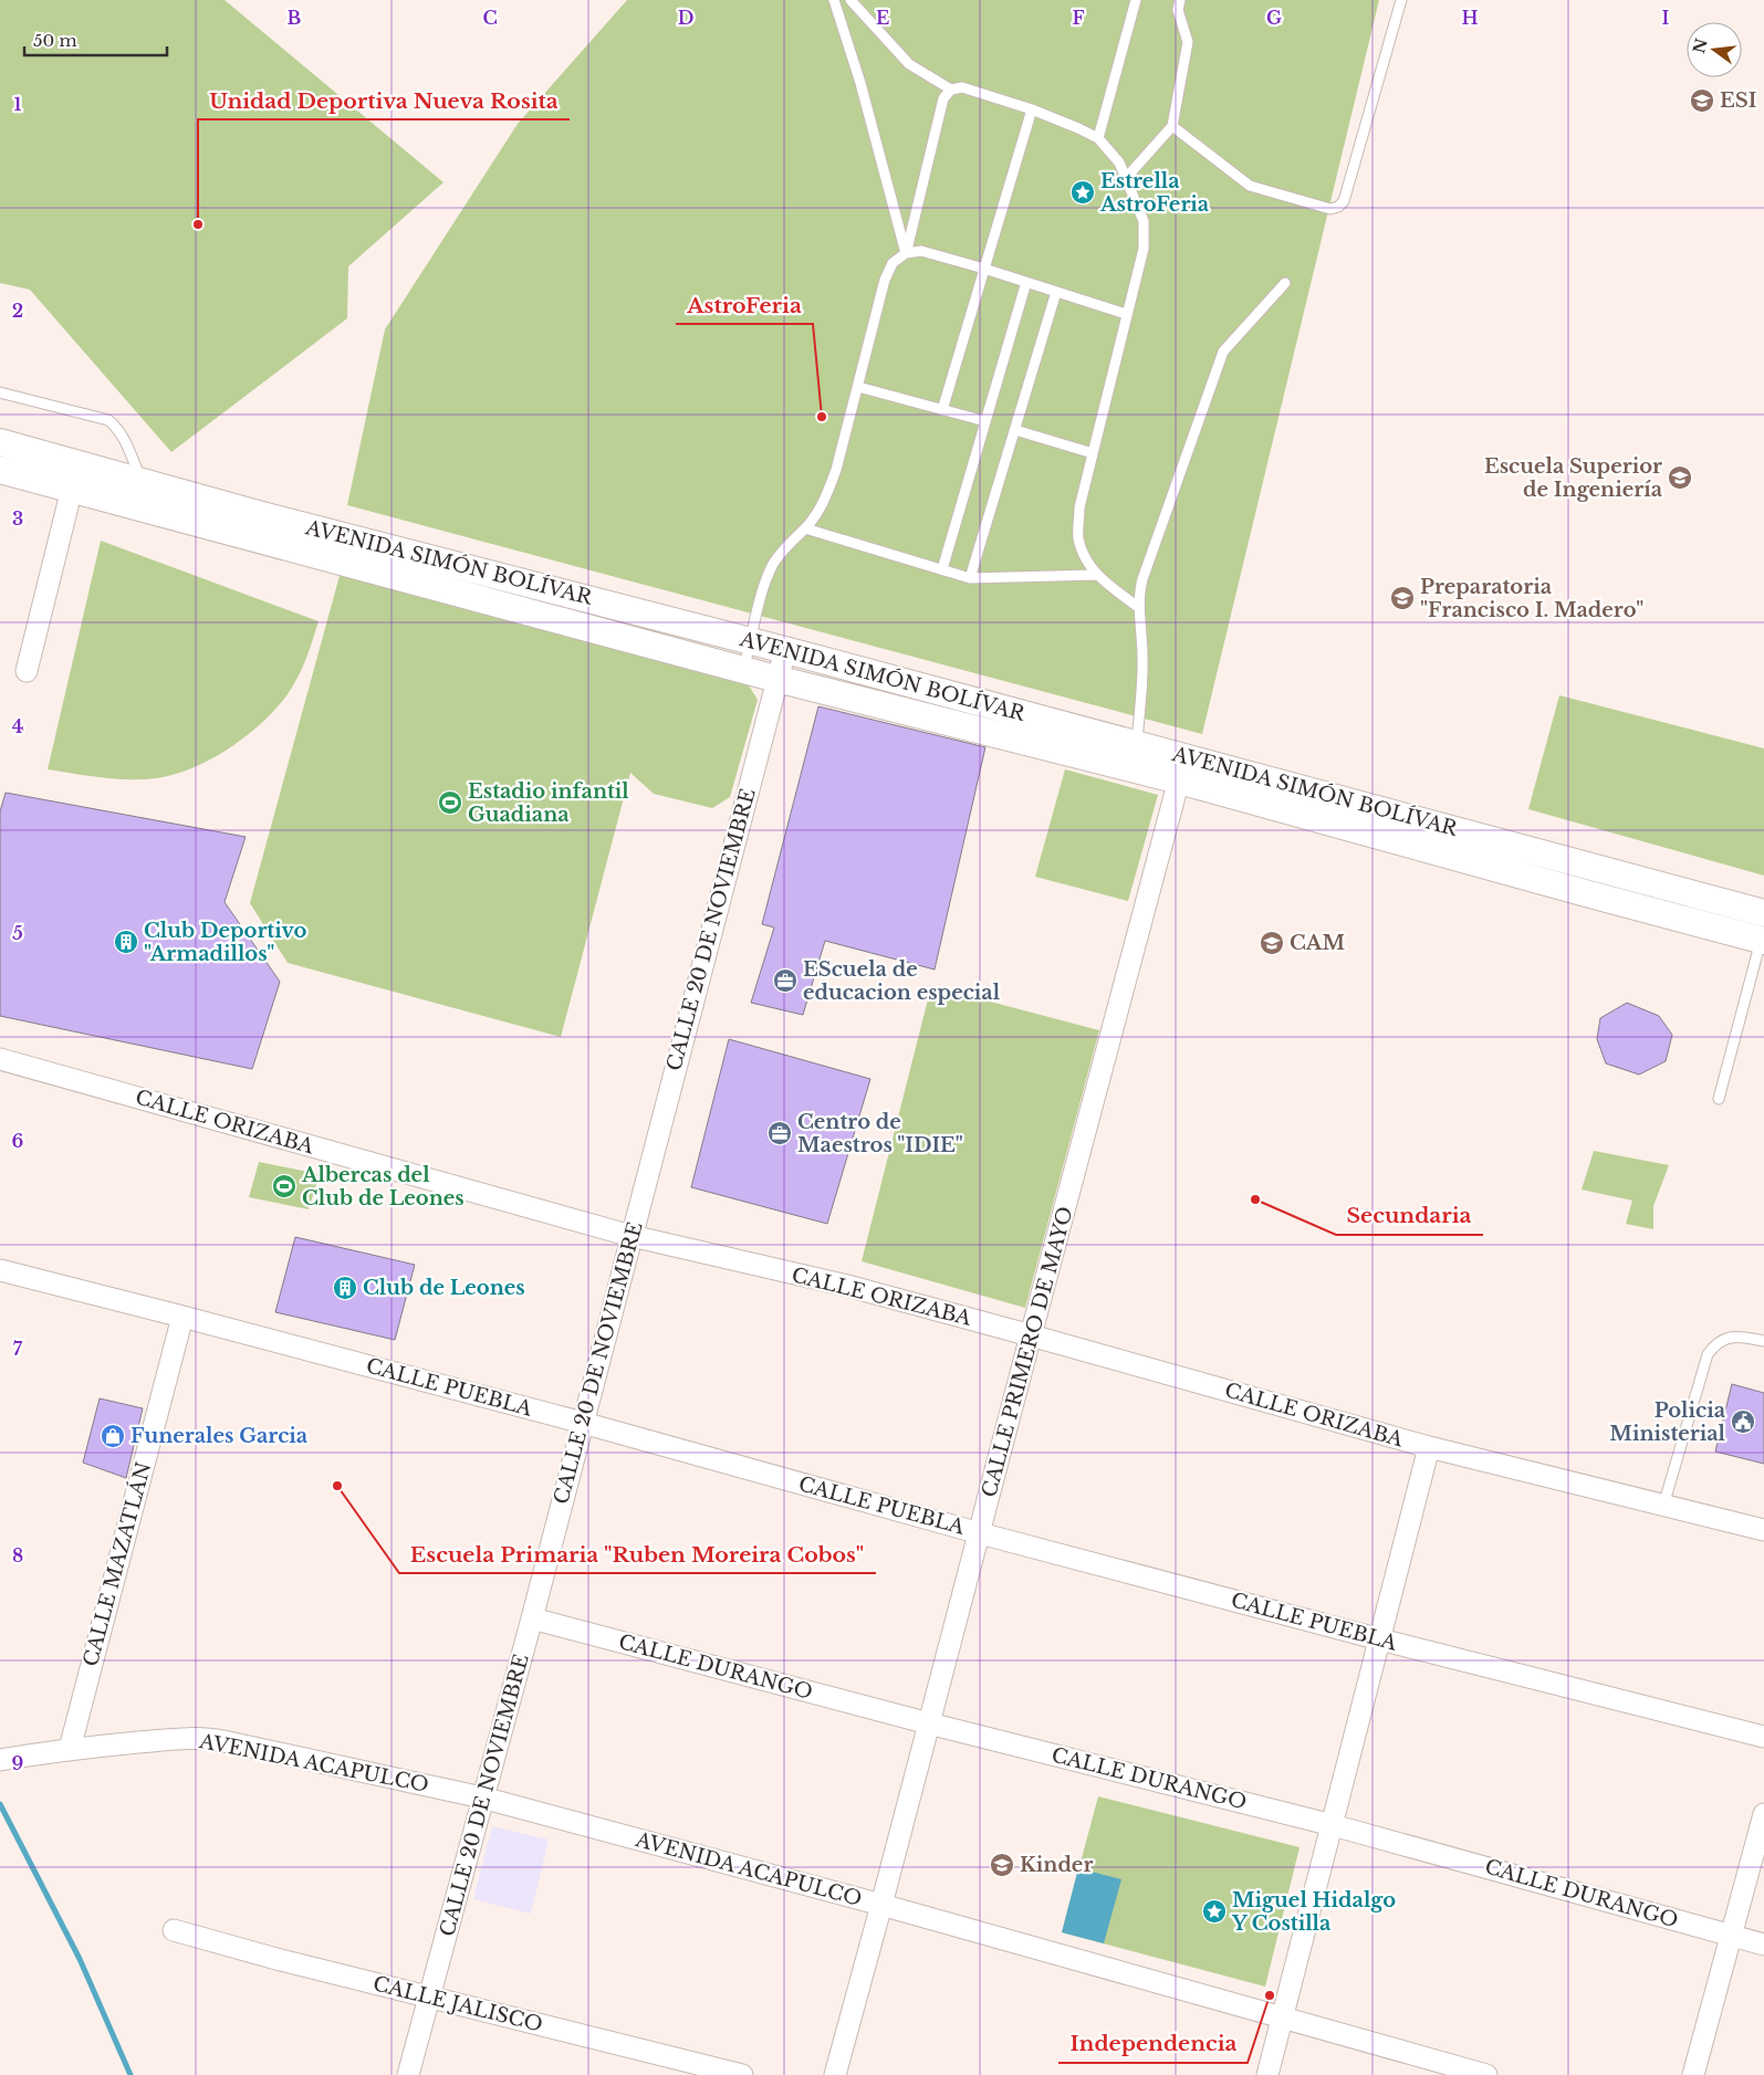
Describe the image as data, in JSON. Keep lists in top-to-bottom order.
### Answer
{
  "streets": {
    "street": [
      "AVENIDA SIMÓN BOLÍVAR",
      "CALLE 20 DE NOVIEMBRE",
      "CALLE ORIZABA",
      "CALLE PRIMERO DE MAYO",
      "CALLE PUEBLA",
      "CALLE MAZATLÁN",
      "CALLE DURANGO",
      "AVENIDA ACAPULCO",
      "CALLE JALISCO"
    ]
  },
  "crossings": [
    ["AVENIDA SIMÓN BOLÍVAR", "CALLE 20 DE NOVIEMBRE"],
    ["AVENIDA SIMÓN BOLÍVAR", "CALLE PRIMERO DE MAYO"],
    ["CALLE 20 DE NOVIEMBRE", "CALLE ORIZABA"],
    ["CALLE 20 DE NOVIEMBRE", "CALLE PUEBLA"],
    ["CALLE 20 DE NOVIEMBRE", "CALLE DURANGO"],
    ["CALLE 20 DE NOVIEMBRE", "AVENIDA ACAPULCO"],
    ["CALLE 20 DE NOVIEMBRE", "CALLE JALISCO"],
    ["CALLE ORIZABA", "CALLE PRIMERO DE MAYO"],
    ["CALLE PRIMERO DE MAYO", "CALLE PUEBLA"],
    ["CALLE PRIMERO DE MAYO", "CALLE DURANGO"],
    ["CALLE PRIMERO DE MAYO", "AVENIDA ACAPULCO"],
    ["CALLE PUEBLA", "CALLE MAZATLÁN"],
    ["CALLE MAZATLÁN", "AVENIDA ACAPULCO"]
  ],
  "places": {
    "school or university": [
      "ESI",
      "Escuela Superior de Ingeniería",
      "Preparatoria \"Francisco I. Madero\"",
      "CAM",
      "Kinder"
    ],
    "place": ["Estrella AstroFeria", "Miguel Hidalgo Y Costilla"],
    "other": [
      "Unidad Deportiva Nueva Rosita",
      "AstroFeria",
      "Secundaria",
      "Escuela Primaria \"Ruben Moreira Cobos\"",
      "Independencia"
    ],
    "sports": ["Estadio infantil Guadiana", "Albercas del Club de Leones"],
    "building": ["Club Deportivo \"Armadillos\"", "Club de Leones"],
    "office": ["EScuela de educacion especial", "Centro de Maestros \"IDIE\""],
    "public building": ["Policia Ministerial"],
    "shop": ["Funerales Garcia"]
  },
  "scale_bar": "50 m",
  "north": "left",
  "grid": {
    "columns": [
      "B",
      "C",
      "D",
      "E",
      "F",
      "G",
      "H",
      "I"
    ],
    "rows": [
      "1",
      "2",
      "3",
      "4",
      "5",
      "6",
      "7",
      "8",
      "9"
    ]
  }
}
